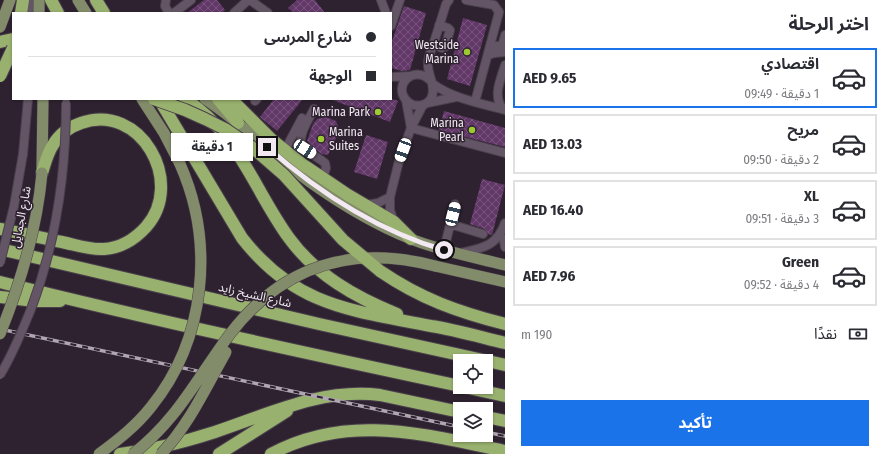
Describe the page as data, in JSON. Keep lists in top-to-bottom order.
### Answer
{
  "streets": {
    "highway": ["شارع الشيخ زايد"],
    "main road": ["شارع الجمايل"]
  },
  "places": [
    "Westside Marina",
    "Marina Park",
    "Marina Pearl",
    "Marina Suites"
  ],
  "page": {
    "heading": "اختر الرحلة",
    "banner": ["شارع المرسى", "الوجهة"],
    "list": [
      {
        "name": "اقتصادي",
        "note": "1 دقيقة · 09:49",
        "value": "AED 9.65"
      },
      {
        "name": "مريح",
        "note": "2 دقيقة · 09:50",
        "value": "AED 13.03"
      },
      {
        "name": "XL",
        "note": "3 دقيقة · 09:51",
        "value": "AED 16.40"
      },
      {
        "name": "Green",
        "note": "4 دقيقة · 09:52",
        "value": "AED 7.96"
      }
    ],
    "bubble": "1 دقيقة",
    "pay": ["نقدًا", "190 m"],
    "buttons": "تأكيد"
  }
}
